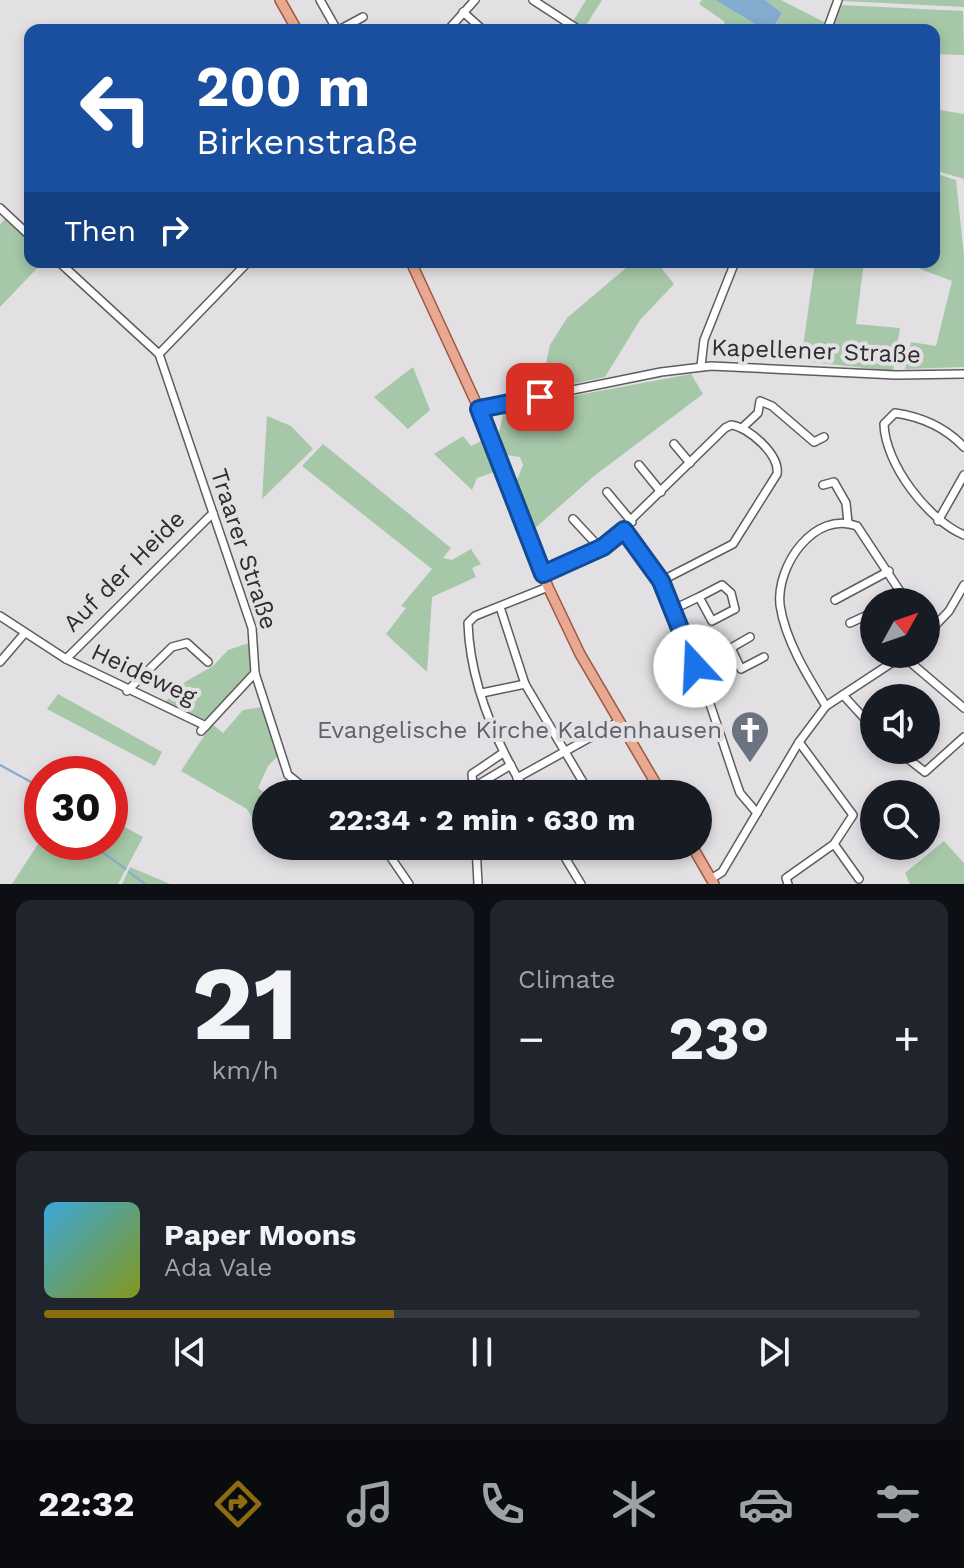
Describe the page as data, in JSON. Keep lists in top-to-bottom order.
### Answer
{
  "streets": {
    "street": [
      "Kapellener Straße",
      "Traarer Straße",
      "Auf der Heide",
      "Heideweg"
    ]
  },
  "crossings": [
    ["Traarer Straße", "Auf der Heide"],
    ["Traarer Straße", "Heideweg"],
    ["Auf der Heide", "Heideweg"]
  ],
  "places": {
    "church": ["Evangelische Kirche Kaldenhausen"]
  },
  "north": "top right",
  "page": {
    "turn": ["200 m", "Birkenstraße"],
    "then": "Then",
    "limit": "30",
    "trip": "22:34 · 2 min · 630 m",
    "tile": [
      ["21", "km/h"],
      "Climate"
    ],
    "heat": ["−", "23°", "+"],
    "song": ["Paper Moons", "Ada Vale"],
    "tabs": "22:32"
  }
}
